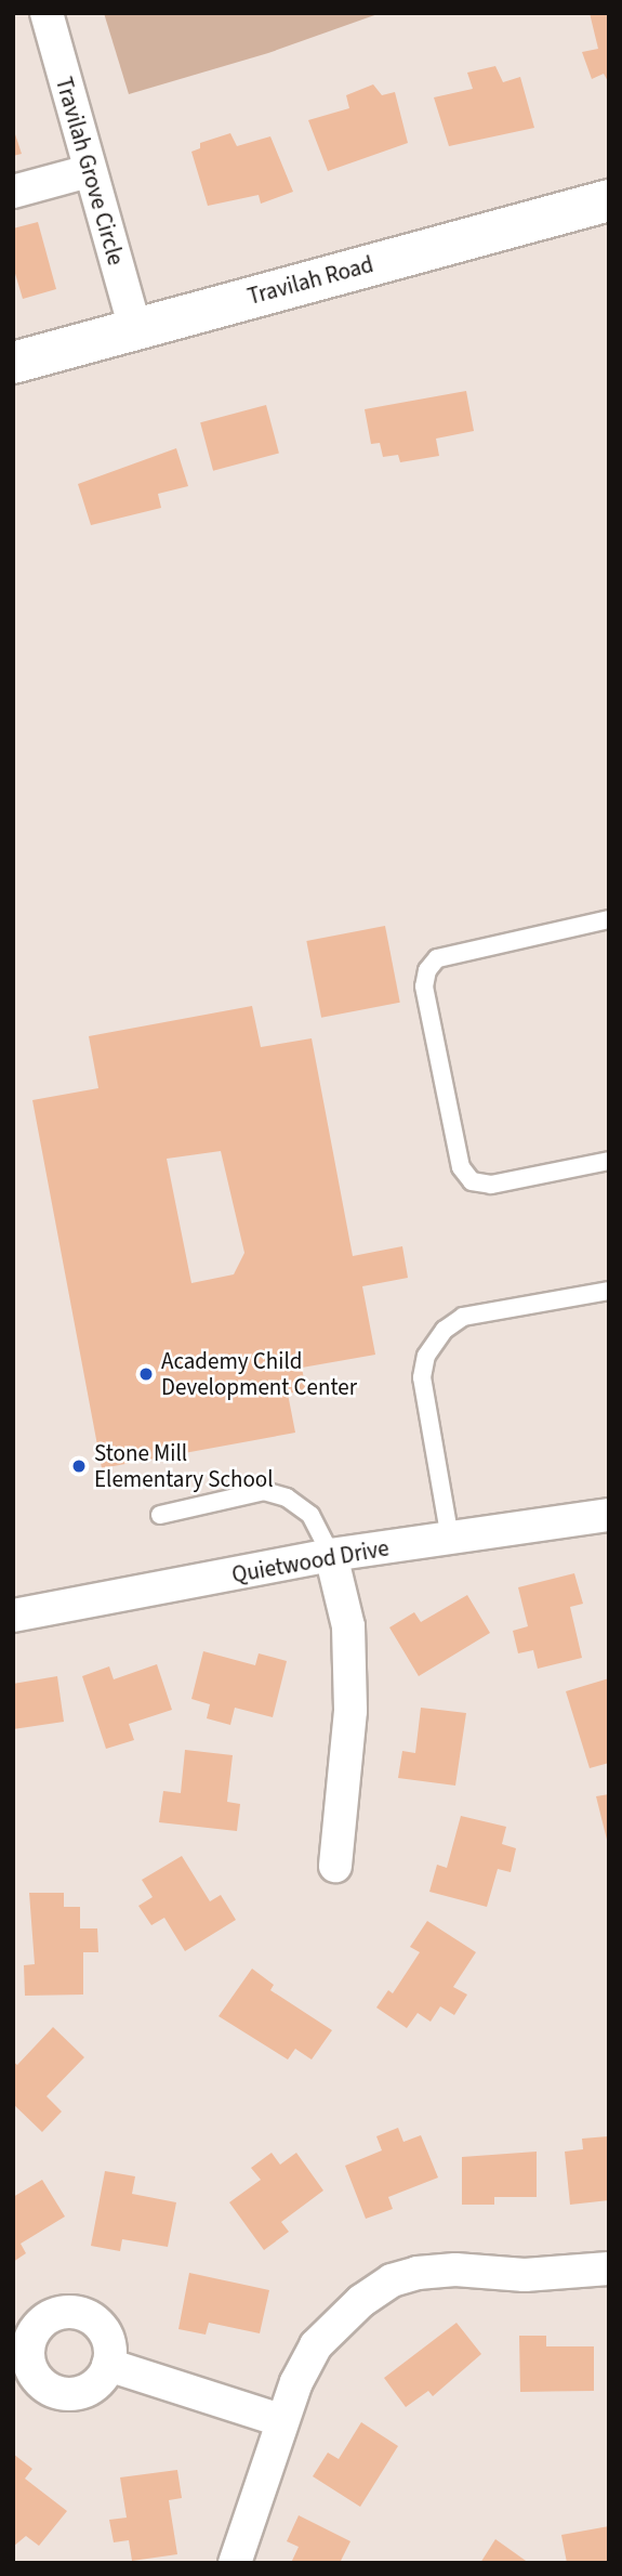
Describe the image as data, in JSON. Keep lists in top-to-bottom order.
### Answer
{
  "streets": {
    "main road": ["Travilah Road"],
    "street": ["Travilah Grove Circle", "Quietwood Drive"]
  },
  "crossings": [
    ["Travilah Grove Circle", "Travilah Road"]
  ],
  "places": ["Academy Child Development Center", "Stone Mill Elementary School"]
}
